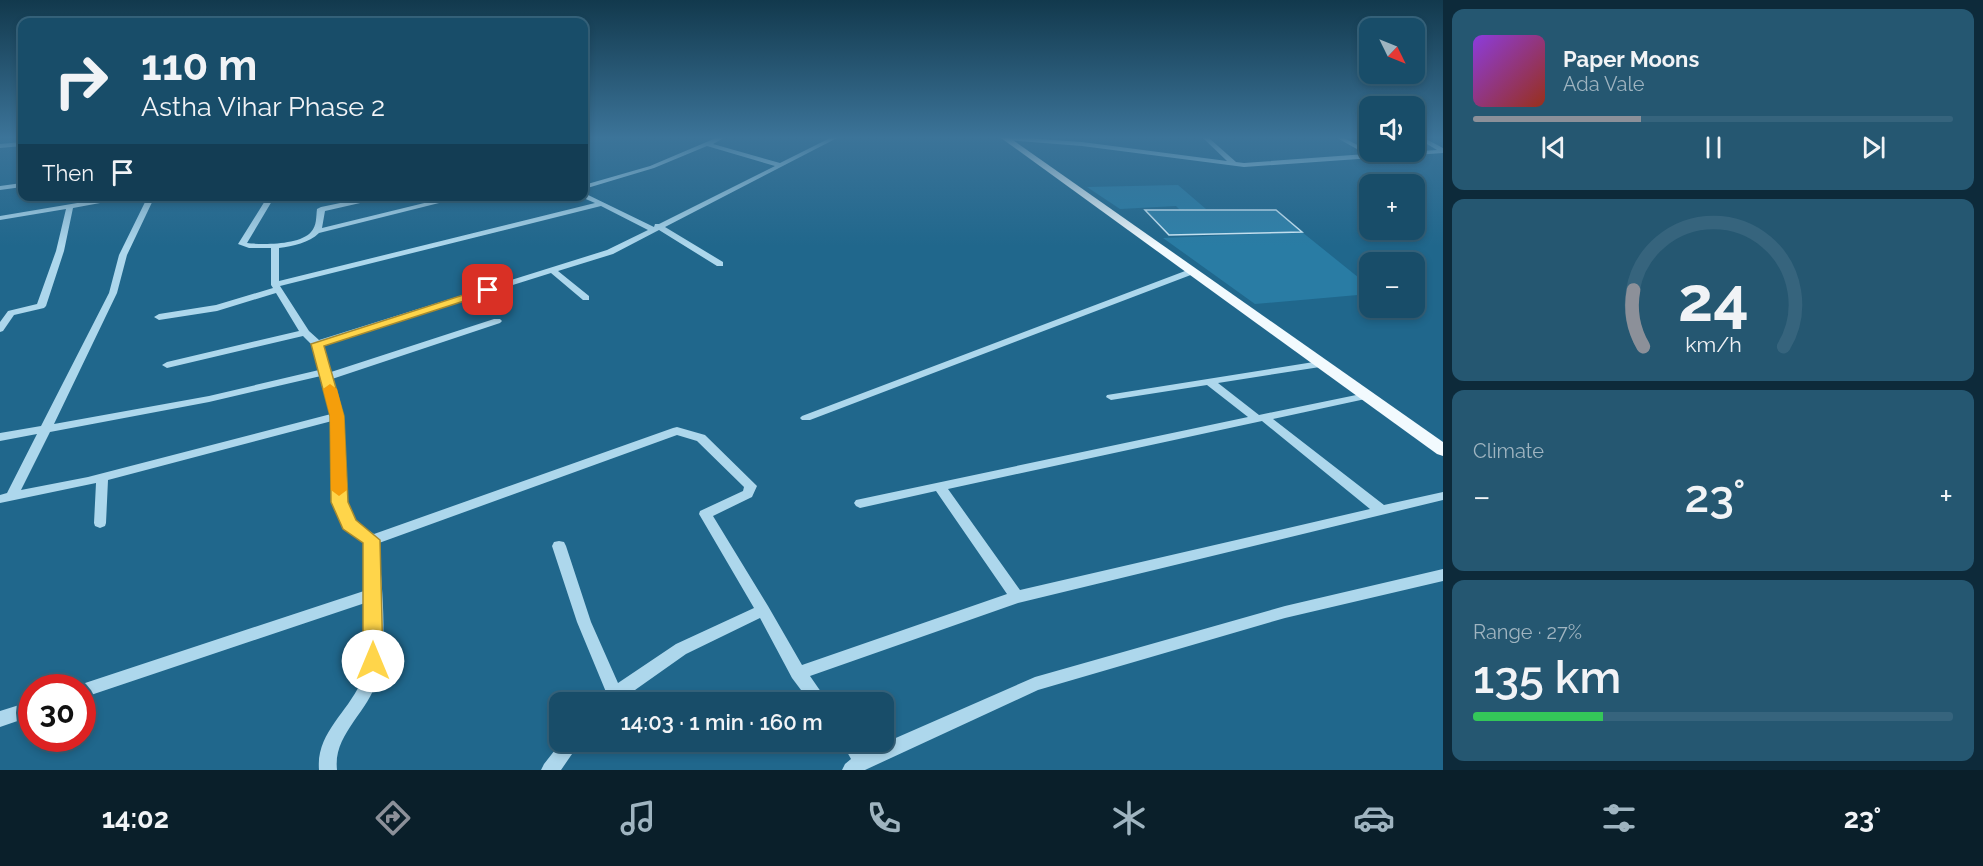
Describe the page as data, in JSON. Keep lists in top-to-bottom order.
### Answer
{
  "north": "bottom right",
  "page": {
    "map_buttons": ["+", "−"],
    "turn": ["110 m", "Astha Vihar Phase 2"],
    "song": ["Paper Moons", "Ada Vale"],
    "then": "Then",
    "tile": [
      "Climate",
      ["Range · 27%", "135 km"]
    ],
    "heat": ["−", "23°", "+"],
    "limit": "30",
    "trip": "14:03 · 1 min · 160 m",
    "tabs": ["14:02", "23°"],
    "gauge": ["24", "km/h"]
  }
}
